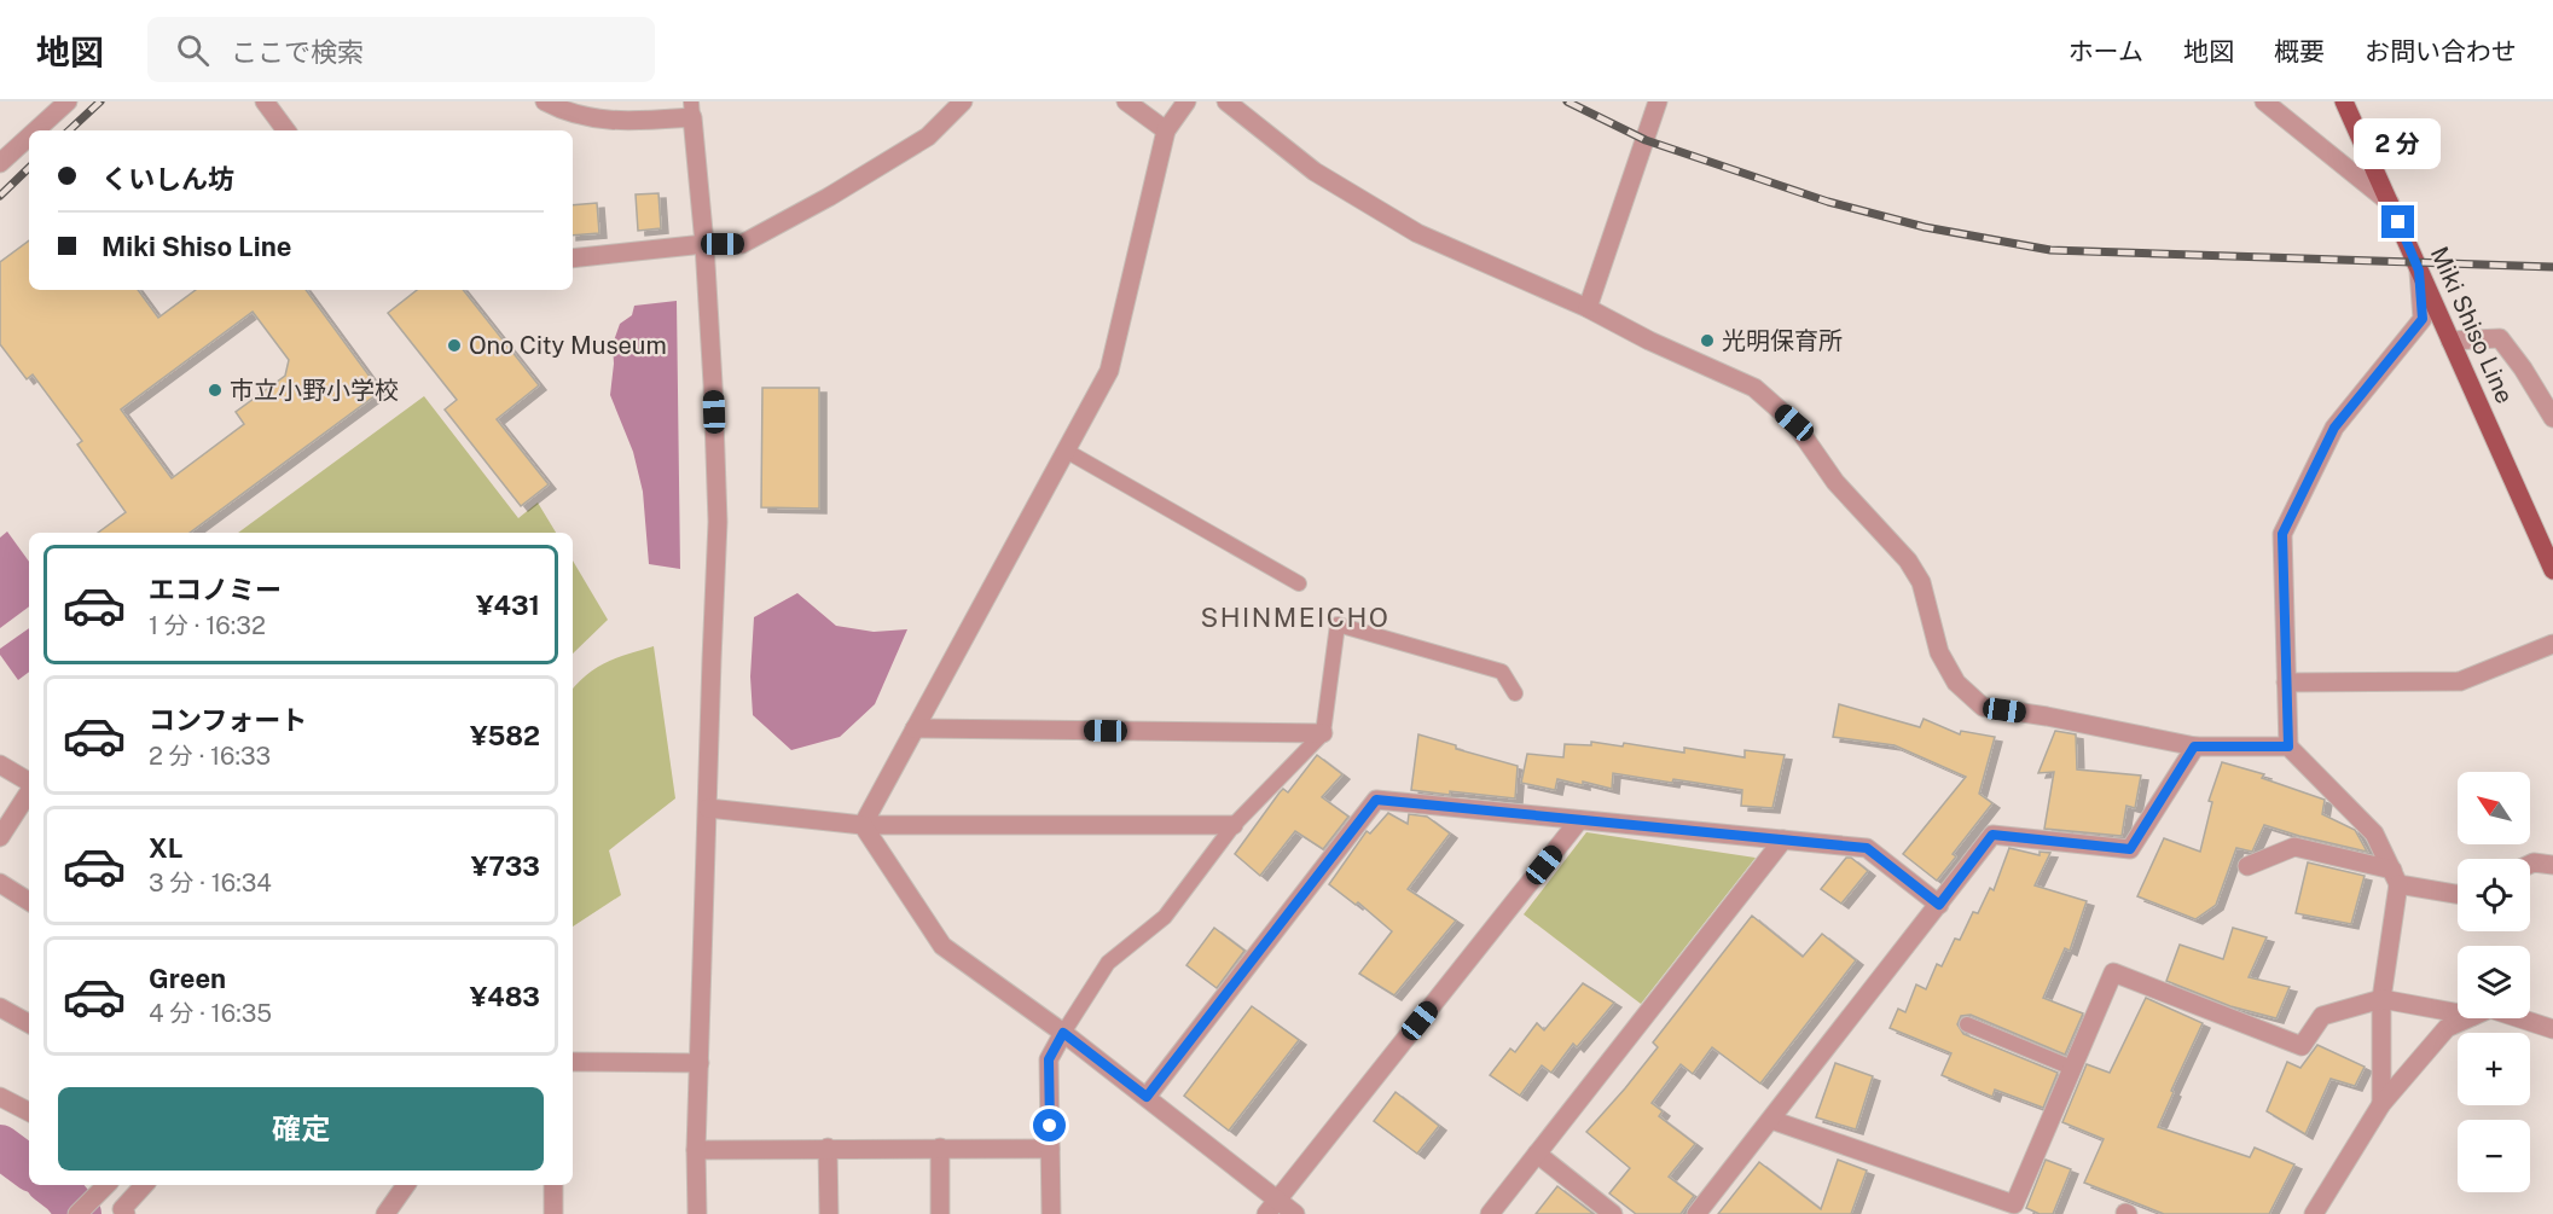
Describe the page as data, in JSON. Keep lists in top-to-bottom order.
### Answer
{
  "streets": {
    "main road": ["Miki Shiso Line"]
  },
  "districts": ["SHINMEICHO"],
  "places": ["光明保育所", "Ono City Museum", "市立小野小学校"],
  "north": "top left",
  "page": {
    "header": "地図",
    "search": "ここで検索",
    "nav": [
      "ホーム",
      "地図",
      "概要",
      "お問い合わせ"
    ],
    "bubble": "2 分",
    "banner": ["くいしん坊", "Miki Shiso Line"],
    "list": [
      {
        "name": "エコノミー",
        "note": "1 分 · 16:32",
        "value": "¥431"
      },
      {
        "name": "コンフォート",
        "note": "2 分 · 16:33",
        "value": "¥582"
      },
      {
        "name": "XL",
        "note": "3 分 · 16:34",
        "value": "¥733"
      },
      {
        "name": "Green",
        "note": "4 分 · 16:35",
        "value": "¥483"
      }
    ],
    "map_buttons": ["+", "−"],
    "buttons": "確定"
  }
}
